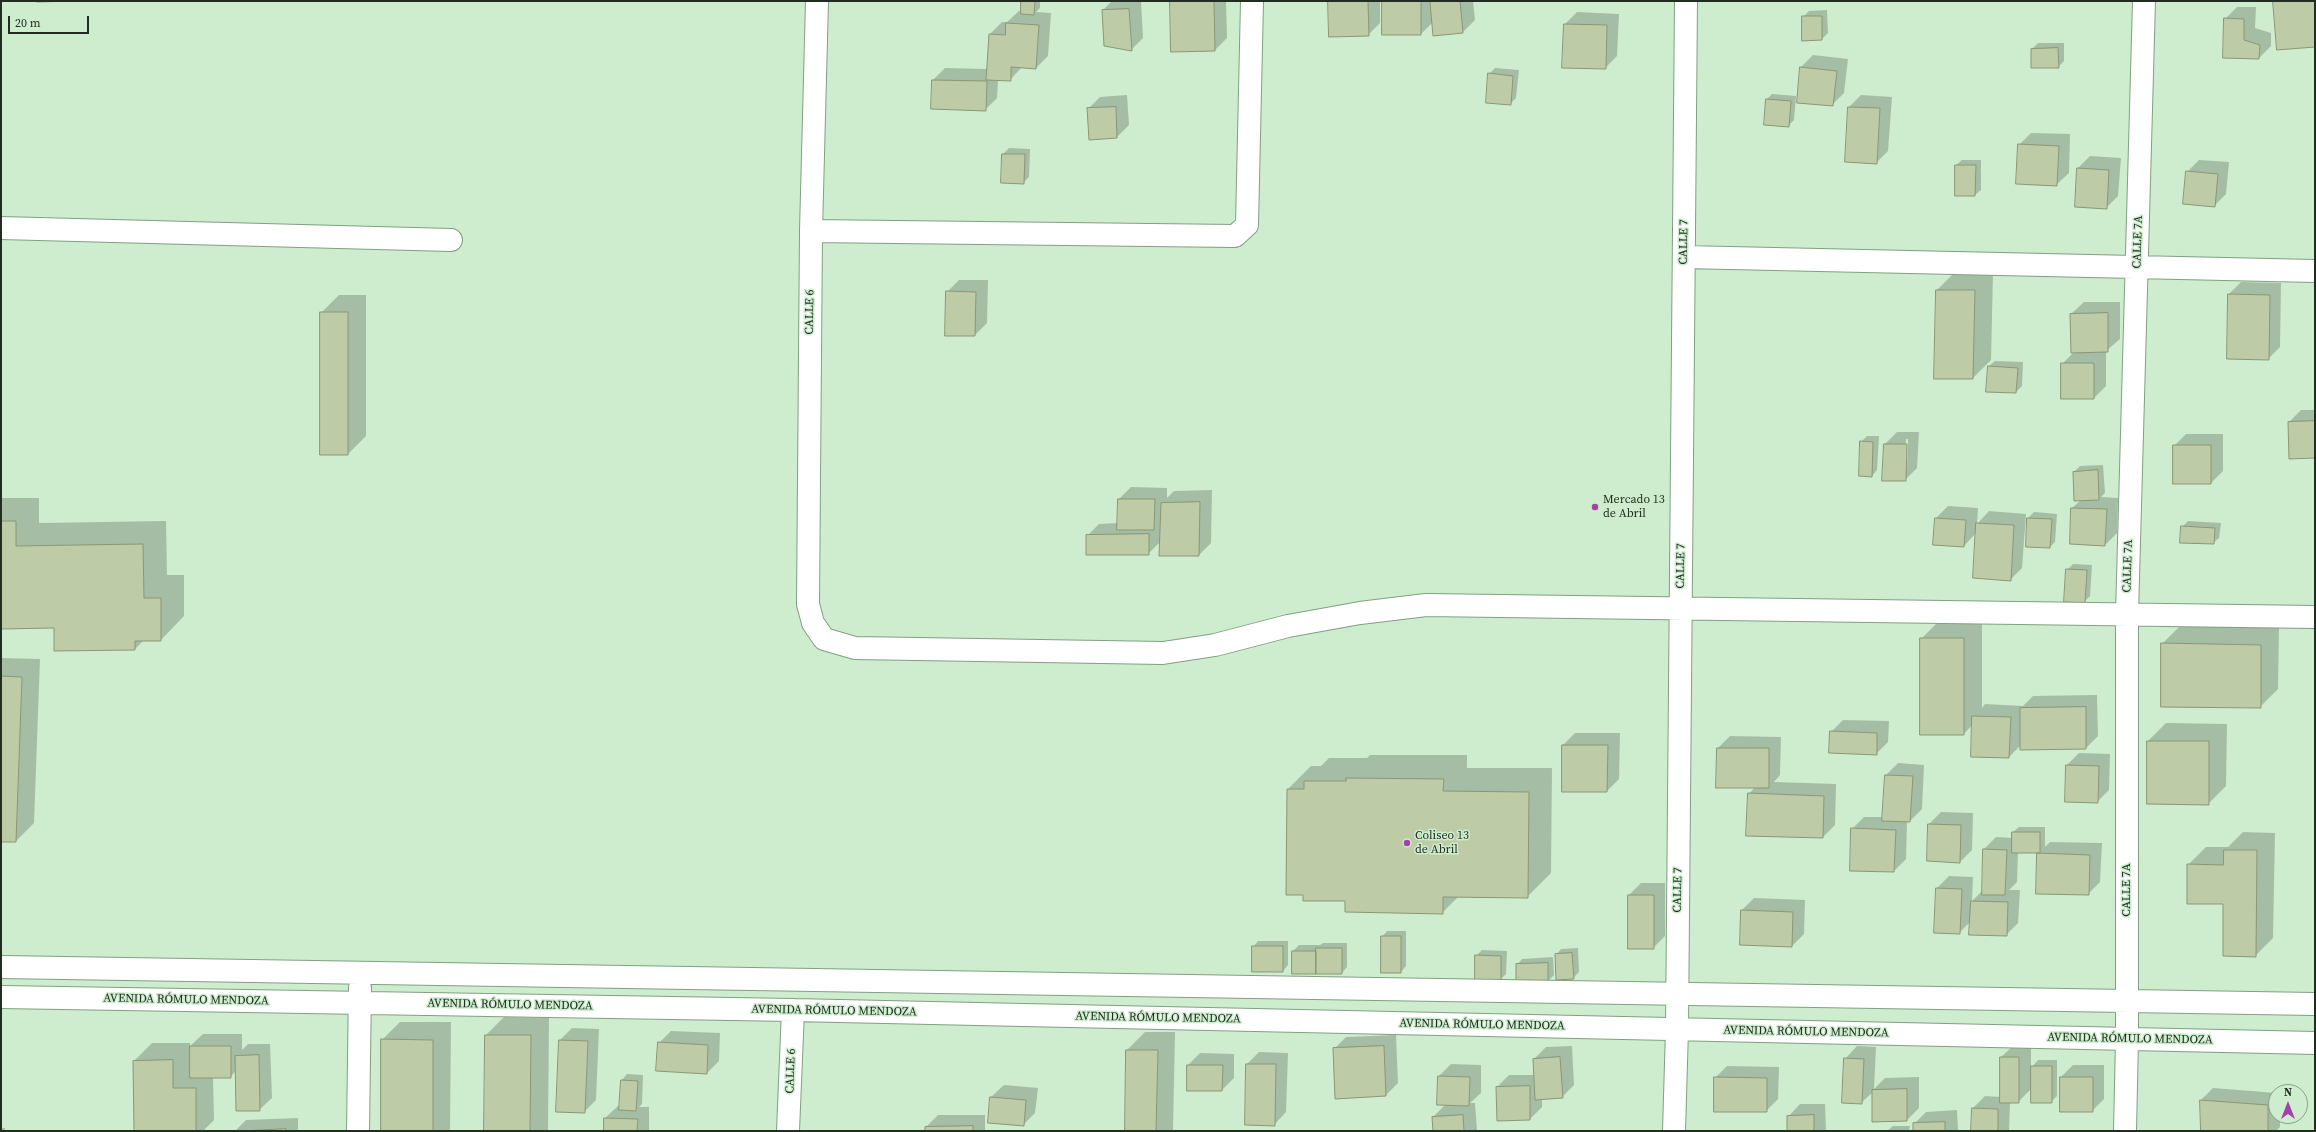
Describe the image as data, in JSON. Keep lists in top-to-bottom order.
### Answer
{
  "streets": {
    "street": [
      "CALLE 7",
      "CALLE 7A",
      "CALLE 6",
      "AVENIDA RÓMULO MENDOZA"
    ]
  },
  "crossings": [
    ["CALLE 7", "CALLE 6"],
    ["CALLE 7", "AVENIDA RÓMULO MENDOZA"],
    ["CALLE 7A", "AVENIDA RÓMULO MENDOZA"],
    ["CALLE 6", "AVENIDA RÓMULO MENDOZA"]
  ],
  "places": ["Mercado 13 de Abril", "Coliseo 13 de Abril"],
  "scale_bar": "20 m",
  "north": "top"
}
